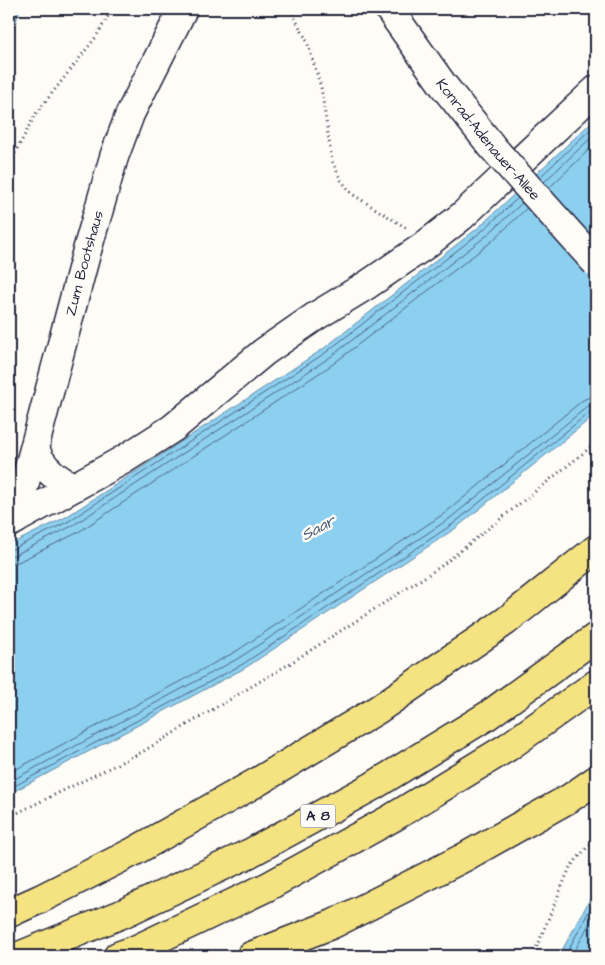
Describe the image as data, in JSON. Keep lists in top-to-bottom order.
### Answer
{
  "streets": {
    "highway": ["A 8"],
    "street": ["Konrad-Adenauer-Allee", "Zum Bootshaus"]
  },
  "water": ["Saar"]
}
